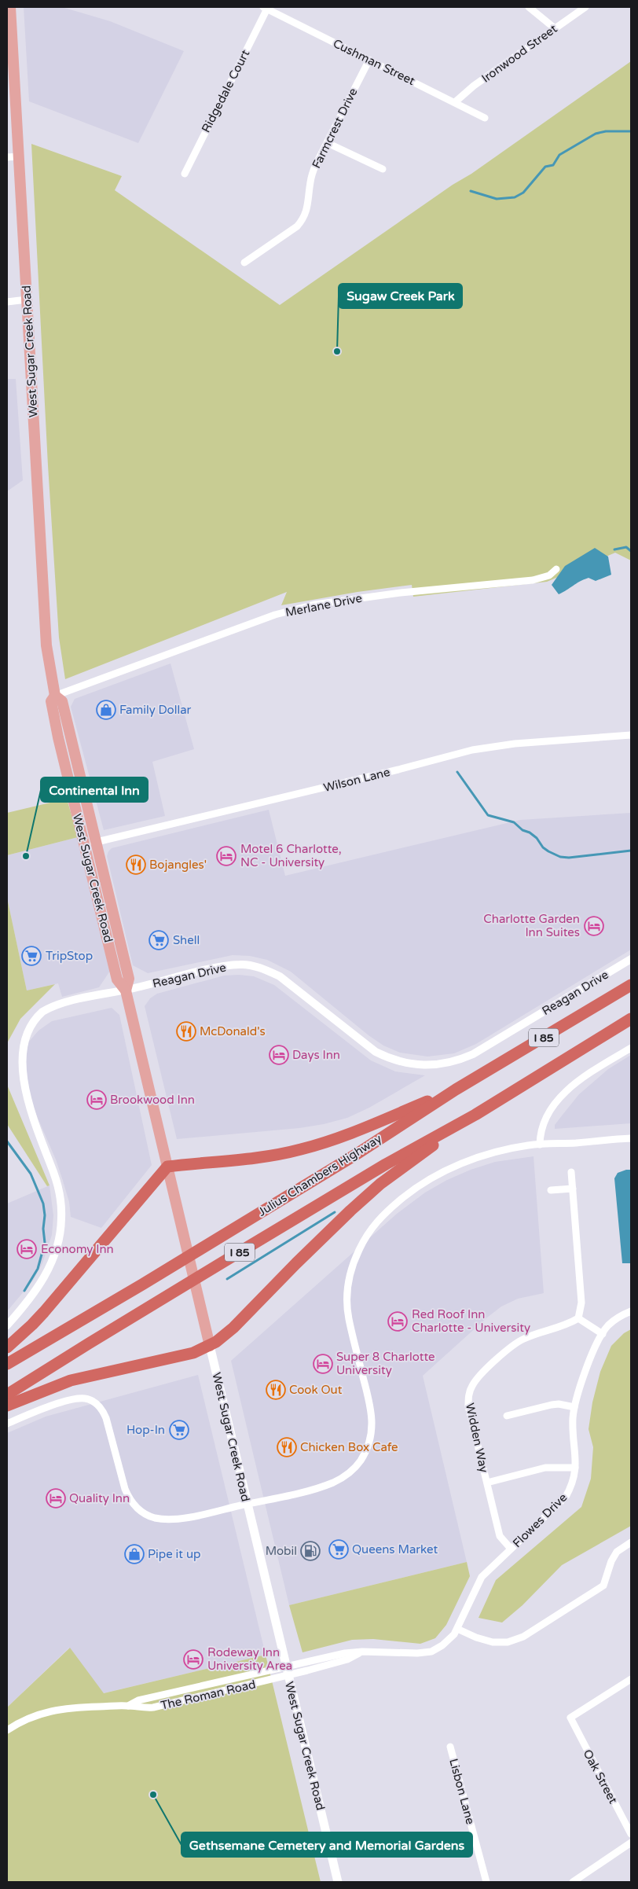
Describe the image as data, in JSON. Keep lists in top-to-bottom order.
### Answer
{
  "streets": {
    "highway": ["I 85", "Julius Chambers Highway"],
    "main road": ["West Sugar Creek Road"],
    "street": [
      "Ironwood Street",
      "Cushman Street",
      "Ridgedale Court",
      "Farmcrest Drive",
      "Merlane Drive",
      "Wilson Lane",
      "Reagan Drive",
      "Widden Way",
      "Flowes Drive",
      "The Roman Road",
      "Oak Street",
      "Lisbon Lane"
    ]
  },
  "crossings": [
    ["Ironwood Street", "Cushman Street"],
    ["Cushman Street", "Ridgedale Court"],
    ["Cushman Street", "Farmcrest Drive"],
    ["West Sugar Creek Road", "Merlane Drive"],
    ["West Sugar Creek Road", "Wilson Lane"],
    ["West Sugar Creek Road", "Reagan Drive"],
    ["West Sugar Creek Road", "Flowes Drive"],
    ["West Sugar Creek Road", "The Roman Road"],
    ["Widden Way", "Flowes Drive"],
    ["Flowes Drive", "The Roman Road"]
  ],
  "places": {
    "other": ["Sugaw Creek Park", "Continental Inn", "Gethsemane Cemetery and Memorial Gardens"],
    "shop": ["Family Dollar", "Pipe it up"],
    "hotel": [
      "Motel 6 Charlotte, NC - University",
      "Charlotte Garden Inn Suites",
      "Days Inn",
      "Brookwood Inn",
      "Economy Inn",
      "Red Roof Inn Charlotte - University",
      "Super 8 Charlotte University",
      "Quality Inn",
      "Rodeway Inn University Area"
    ],
    "restaurant": [
      "Bojangles'",
      "McDonald's",
      "Cook Out",
      "Chicken Box Cafe"
    ],
    "supermarket": [
      "Shell",
      "TripStop",
      "Hop-In",
      "Queens Market"
    ],
    "fuel station": ["Mobil"]
  }
}
